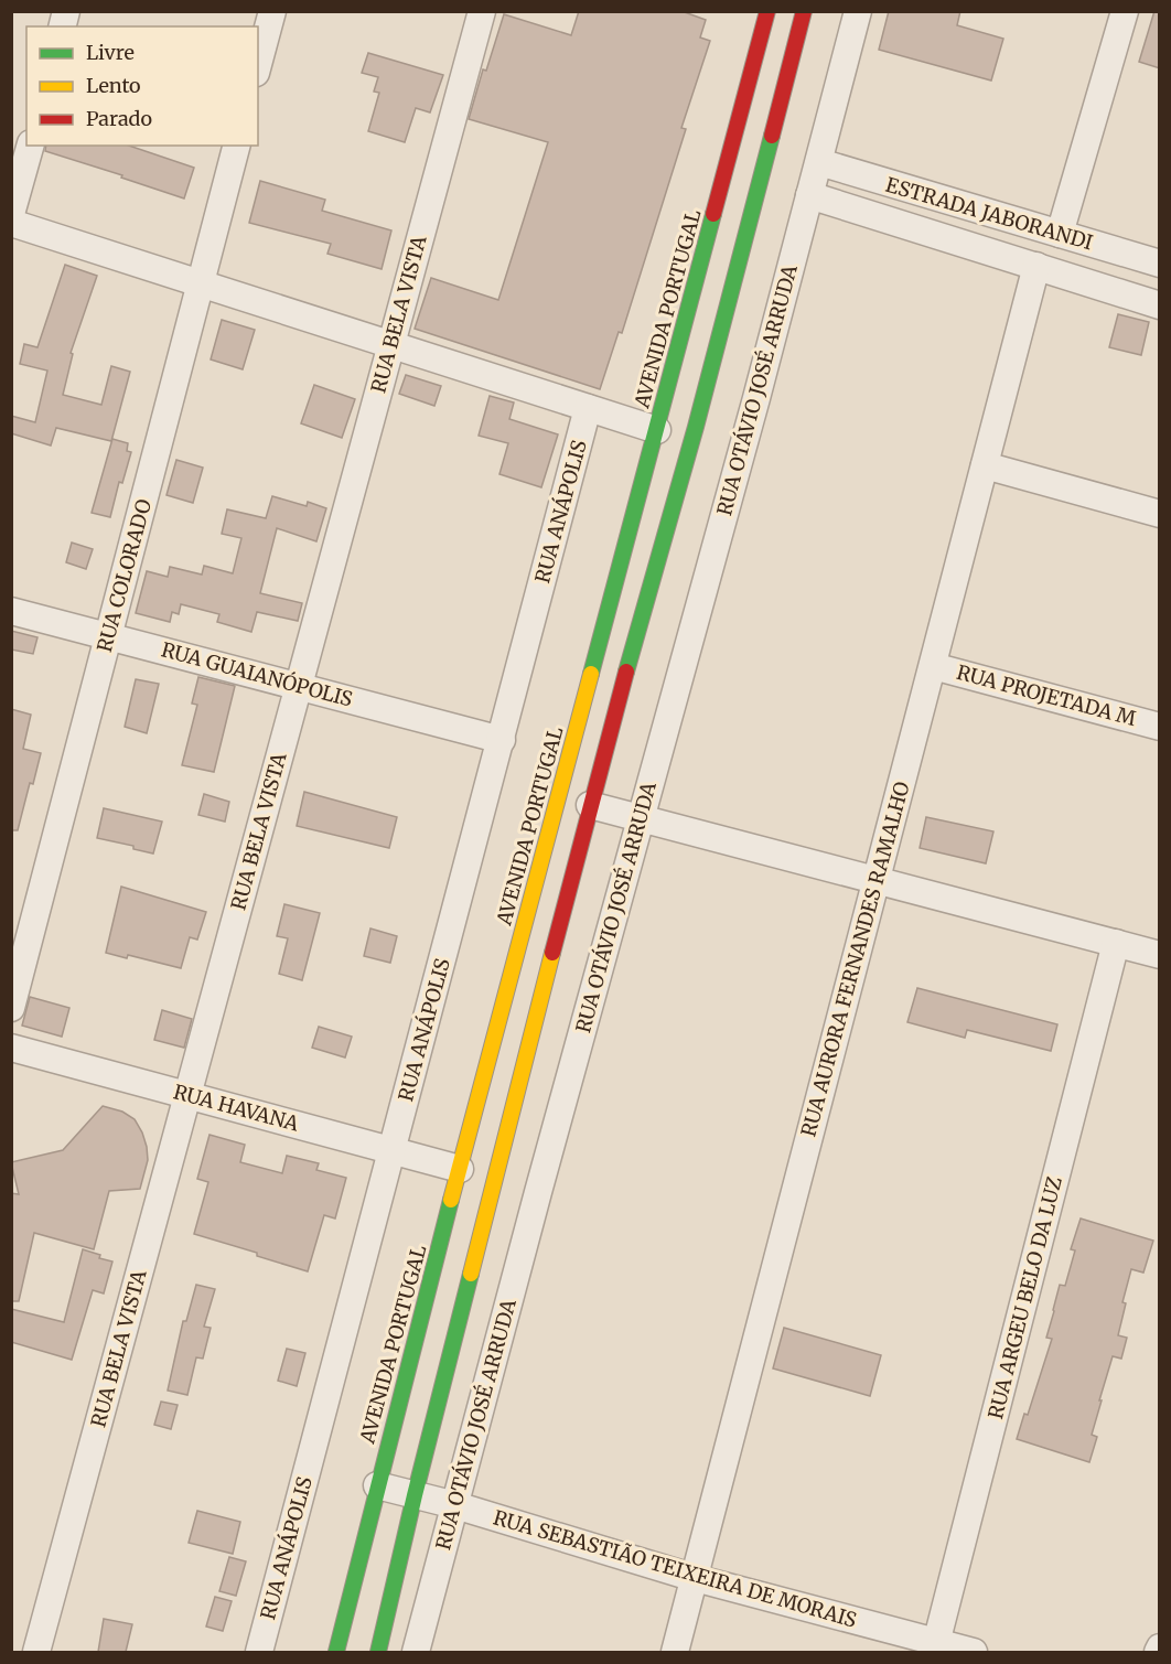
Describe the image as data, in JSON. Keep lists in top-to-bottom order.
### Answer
{
  "streets": {
    "main road": ["AVENIDA PORTUGAL"],
    "street": [
      "ESTRADA JABORANDI",
      "RUA BELA VISTA",
      "RUA OTÁVIO JOSÉ ARRUDA",
      "RUA ANÁPOLIS",
      "RUA COLORADO",
      "RUA GUAIANÓPOLIS",
      "RUA PROJETADA M",
      "RUA AURORA FERNANDES RAMALHO",
      "RUA HAVANA",
      "RUA ARGEU BELO DA LUZ",
      "RUA SEBASTIÃO TEIXEIRA DE MORAIS"
    ]
  },
  "crossings": [
    ["ESTRADA JABORANDI", "RUA OTÁVIO JOSÉ ARRUDA"],
    ["AVENIDA PORTUGAL", "RUA HAVANA"],
    ["AVENIDA PORTUGAL", "RUA SEBASTIÃO TEIXEIRA DE MORAIS"],
    ["RUA BELA VISTA", "RUA GUAIANÓPOLIS"],
    ["RUA BELA VISTA", "RUA HAVANA"],
    ["RUA OTÁVIO JOSÉ ARRUDA", "RUA SEBASTIÃO TEIXEIRA DE MORAIS"],
    ["RUA ANÁPOLIS", "RUA GUAIANÓPOLIS"],
    ["RUA ANÁPOLIS", "RUA HAVANA"],
    ["RUA COLORADO", "RUA GUAIANÓPOLIS"],
    ["RUA PROJETADA M", "RUA AURORA FERNANDES RAMALHO"],
    ["RUA AURORA FERNANDES RAMALHO", "RUA SEBASTIÃO TEIXEIRA DE MORAIS"],
    ["RUA ARGEU BELO DA LUZ", "RUA SEBASTIÃO TEIXEIRA DE MORAIS"]
  ],
  "legend": ["Livre", "Lento", "Parado"]
}
